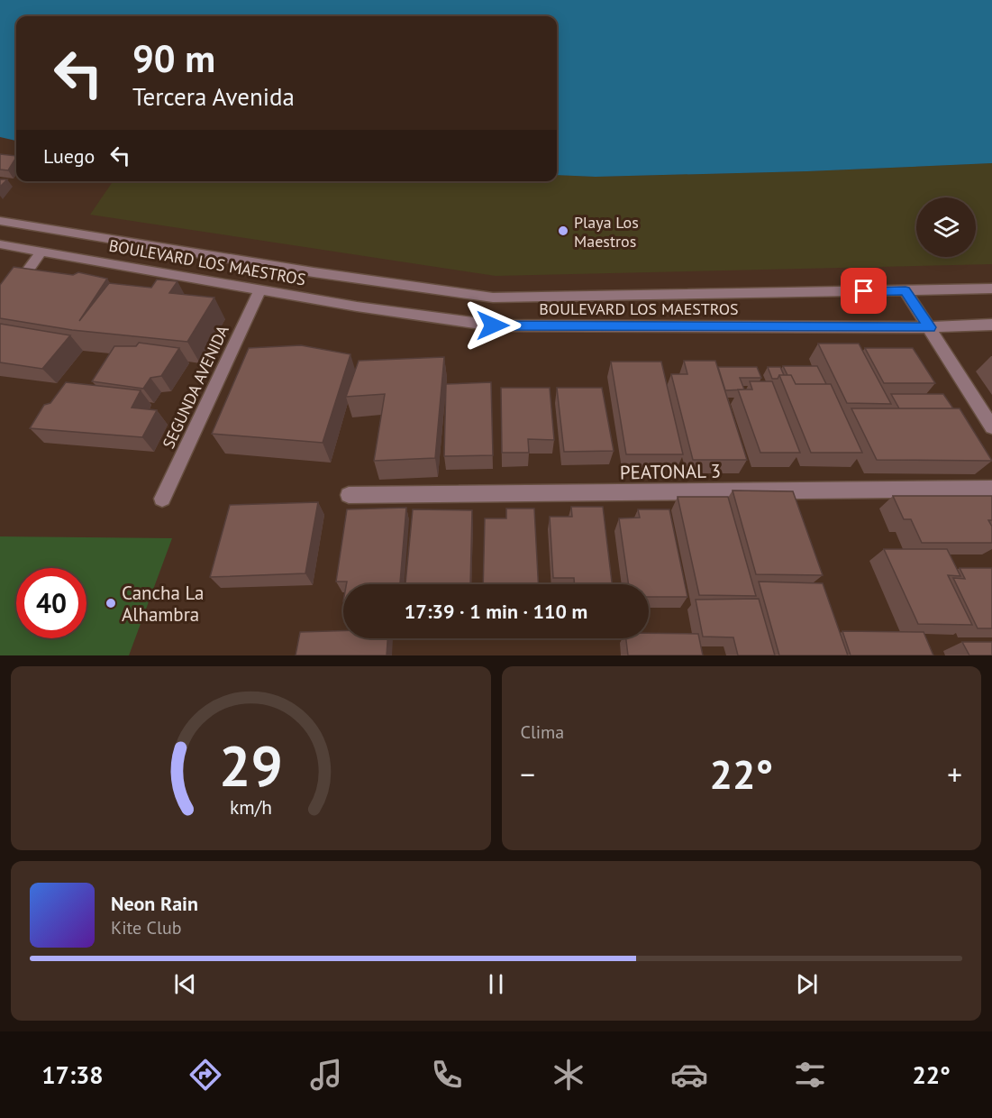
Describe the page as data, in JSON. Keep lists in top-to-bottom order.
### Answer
{
  "streets": {
    "street": ["BOULEVARD LOS MAESTROS", "SEGUNDA AVENIDA", "PEATONAL 3"]
  },
  "crossings": [
    ["BOULEVARD LOS MAESTROS", "SEGUNDA AVENIDA"]
  ],
  "places": ["Playa Los Maestros", "Cancha La Alhambra"],
  "page": {
    "turn": ["90 m", "Tercera Avenida"],
    "then": "Luego",
    "limit": "40",
    "trip": "17:39 · 1 min · 110 m",
    "tile": "Clima",
    "heat": ["−", "22°", "+"],
    "song": ["Neon Rain", "Kite Club"],
    "tabs": ["17:38", "22°"],
    "gauge": ["29", "km/h"]
  }
}
